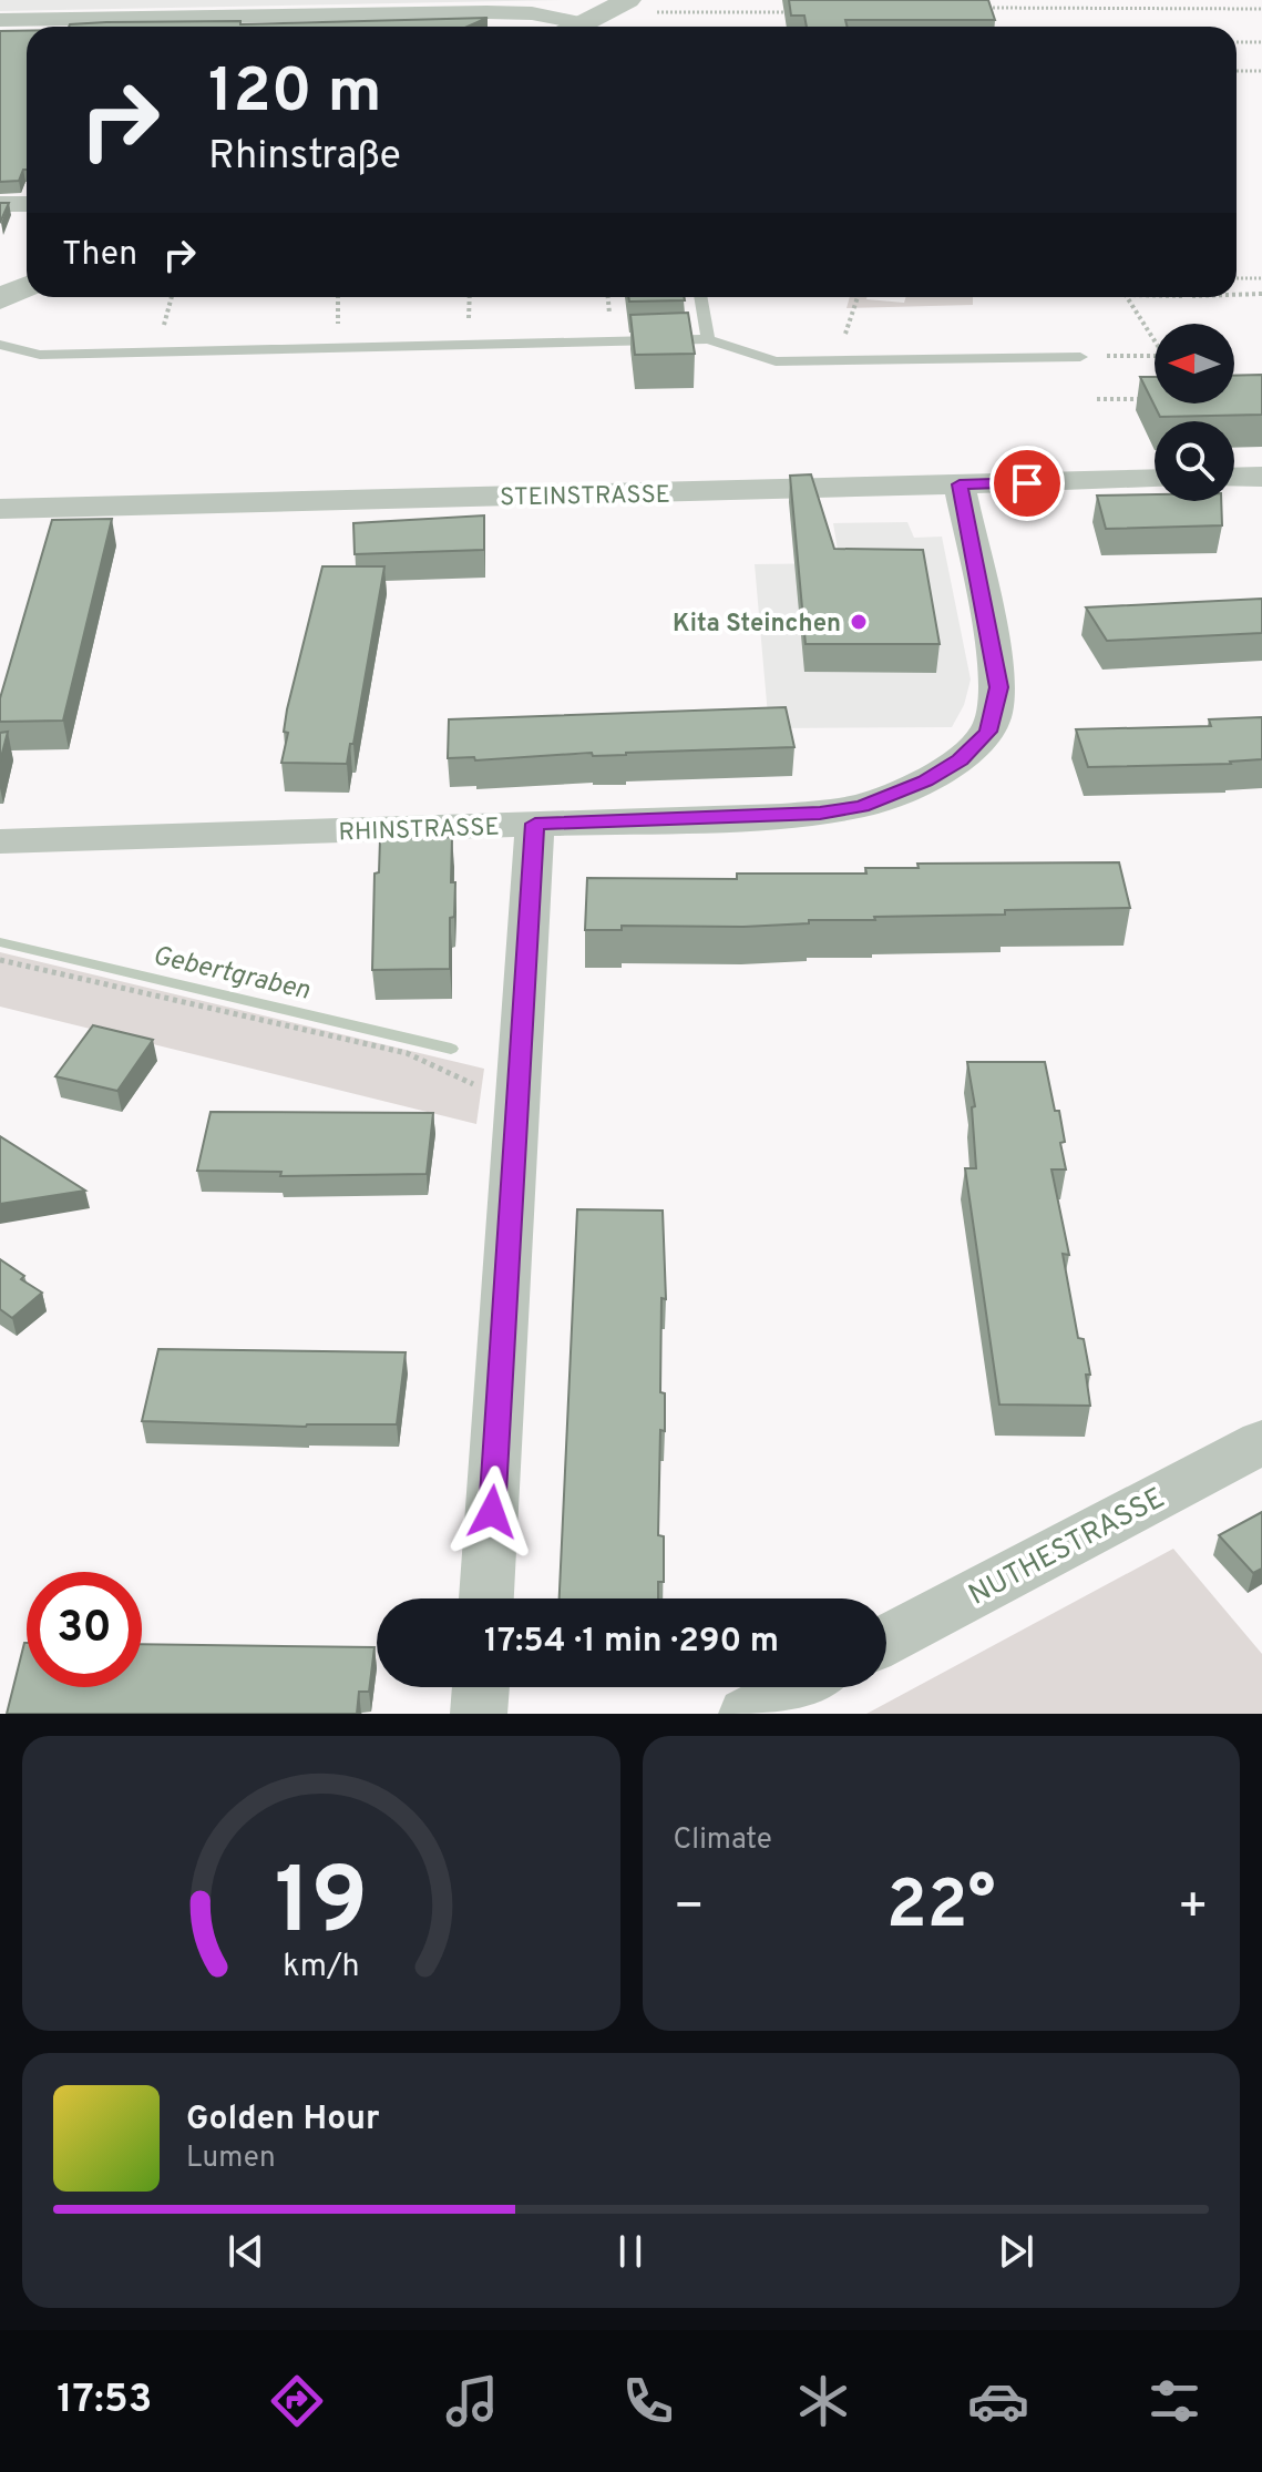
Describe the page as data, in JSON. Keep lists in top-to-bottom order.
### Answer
{
  "streets": {
    "street": ["STEINSTRASSE", "RHINSTRASSE", "NUTHESTRASSE"]
  },
  "crossings": [
    ["STEINSTRASSE", "RHINSTRASSE"]
  ],
  "water": ["Gebertgraben"],
  "places": ["Kita Steinchen"],
  "north": "left",
  "page": {
    "turn": ["120 m", "Rhinstraße"],
    "then": "Then",
    "limit": "30",
    "trip": "17:54 · 1 min · 290 m",
    "tile": "Climate",
    "heat": ["−", "22°", "+"],
    "song": ["Golden Hour", "Lumen"],
    "tabs": "17:53",
    "gauge": ["19", "km/h"]
  }
}
